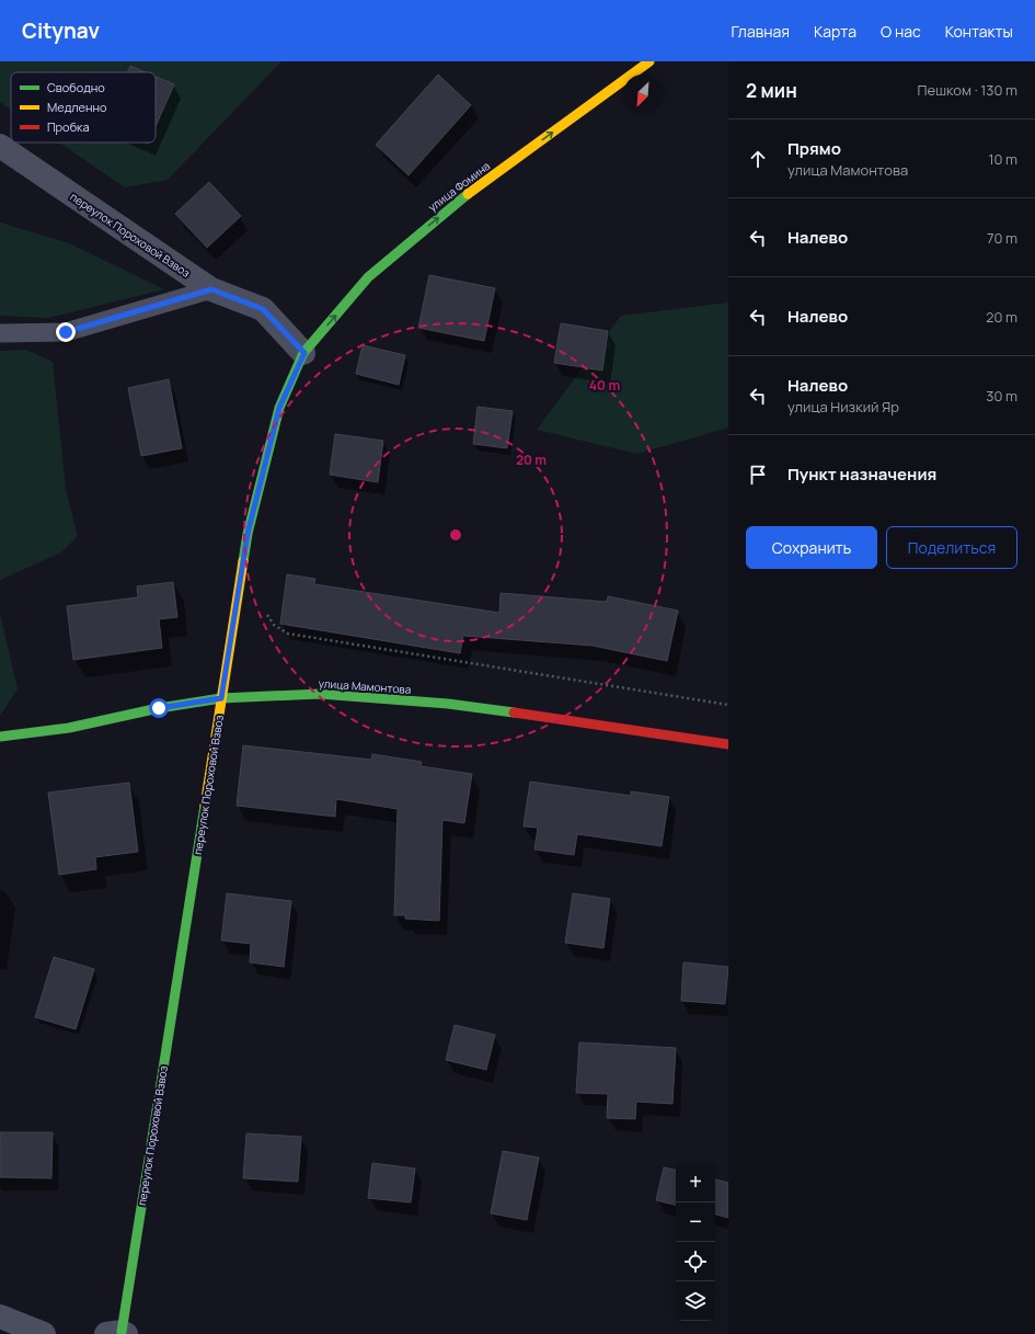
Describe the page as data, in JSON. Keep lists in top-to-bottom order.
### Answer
{
  "streets": {
    "street": ["улица Фомина", "переулок Пороховой Взвоз", "улица Мамонтова"]
  },
  "crossings": [
    ["улица Фомина", "переулок Пороховой Взвоз"],
    ["переулок Пороховой Взвоз", "улица Мамонтова"]
  ],
  "one_way": ["улица Фомина"],
  "legend": ["Свободно", "Медленно", "Пробка"],
  "north": "bottom left",
  "page": {
    "header": "Citynav",
    "nav": [
      "Главная",
      "Карта",
      "О нас",
      "Контакты"
    ],
    "heading": ["2 мин", "Пешком · 130 m"],
    "list": [
      ["Прямо", "улица Мамонтова", "10 m"],
      ["Налево", "70 m"],
      ["Налево", "20 m"],
      ["Налево", "улица Низкий Яр", "30 m"],
      "Пункт назначения"
    ],
    "buttons": ["Сохранить", "Поделиться"],
    "map_buttons": ["+", "−"]
  },
  "rings": ["40 m", "20 m"]
}
